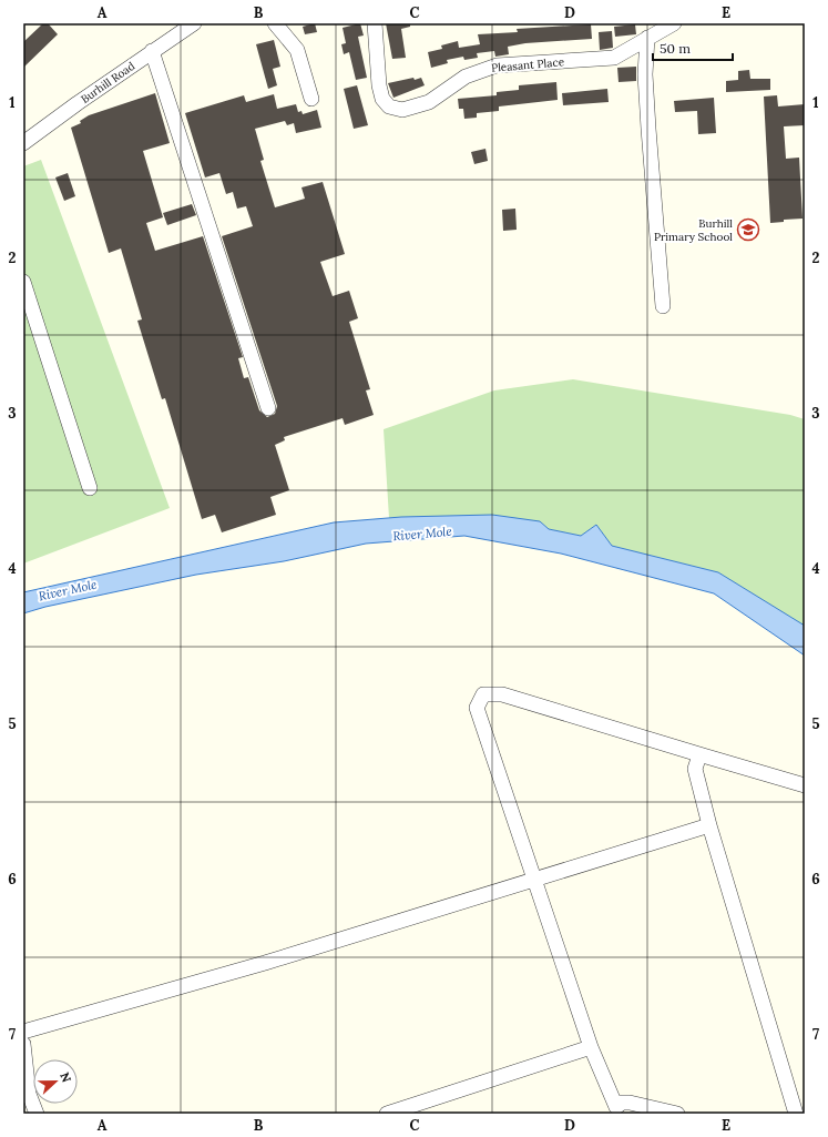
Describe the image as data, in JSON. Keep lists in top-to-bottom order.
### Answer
{
  "streets": {
    "street": ["Pleasant Place", "Burhill Road"]
  },
  "water": ["River Mole"],
  "places": {
    "school or university": ["Burhill Primary School"]
  },
  "scale_bar": "50 m",
  "north": "right",
  "grid": {
    "columns": [
      "A",
      "B",
      "C",
      "D",
      "E"
    ],
    "rows": [
      "1",
      "2",
      "3",
      "4",
      "5",
      "6",
      "7"
    ]
  }
}
